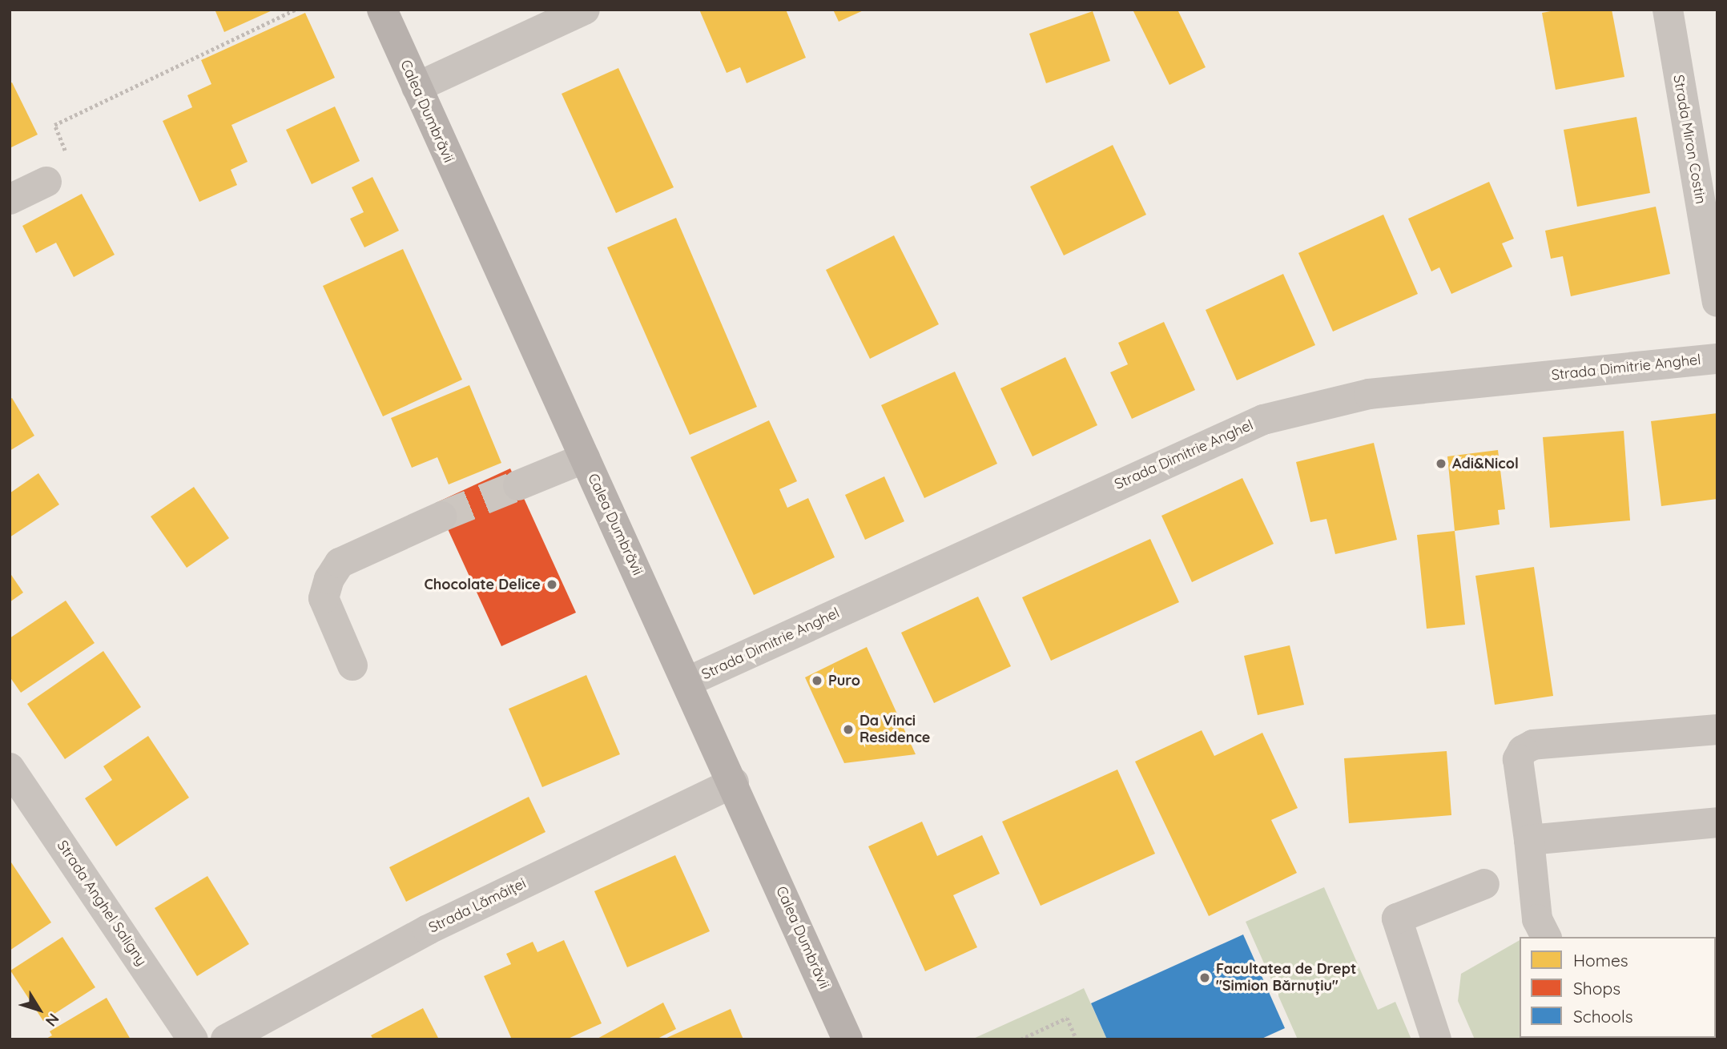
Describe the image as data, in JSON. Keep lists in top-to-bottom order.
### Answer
{
  "streets": {
    "main road": ["Calea Dumbrăvii"],
    "street": [
      "Strada Miron Costin",
      "Strada Dimitrie Anghel",
      "Strada Anghel Saligny",
      "Strada Lămâiței"
    ]
  },
  "crossings": [
    ["Calea Dumbrăvii", "Strada Dimitrie Anghel"],
    ["Calea Dumbrăvii", "Strada Lămâiței"]
  ],
  "places": [
    "Adi&Nicol",
    "Chocolate Delice",
    "Puro",
    "Da Vinci Residence",
    "Facultatea de Drept \"Simion Bărnuțiu\""
  ],
  "legend": ["Homes", "Shops", "Schools"],
  "north": "bottom right"
}
